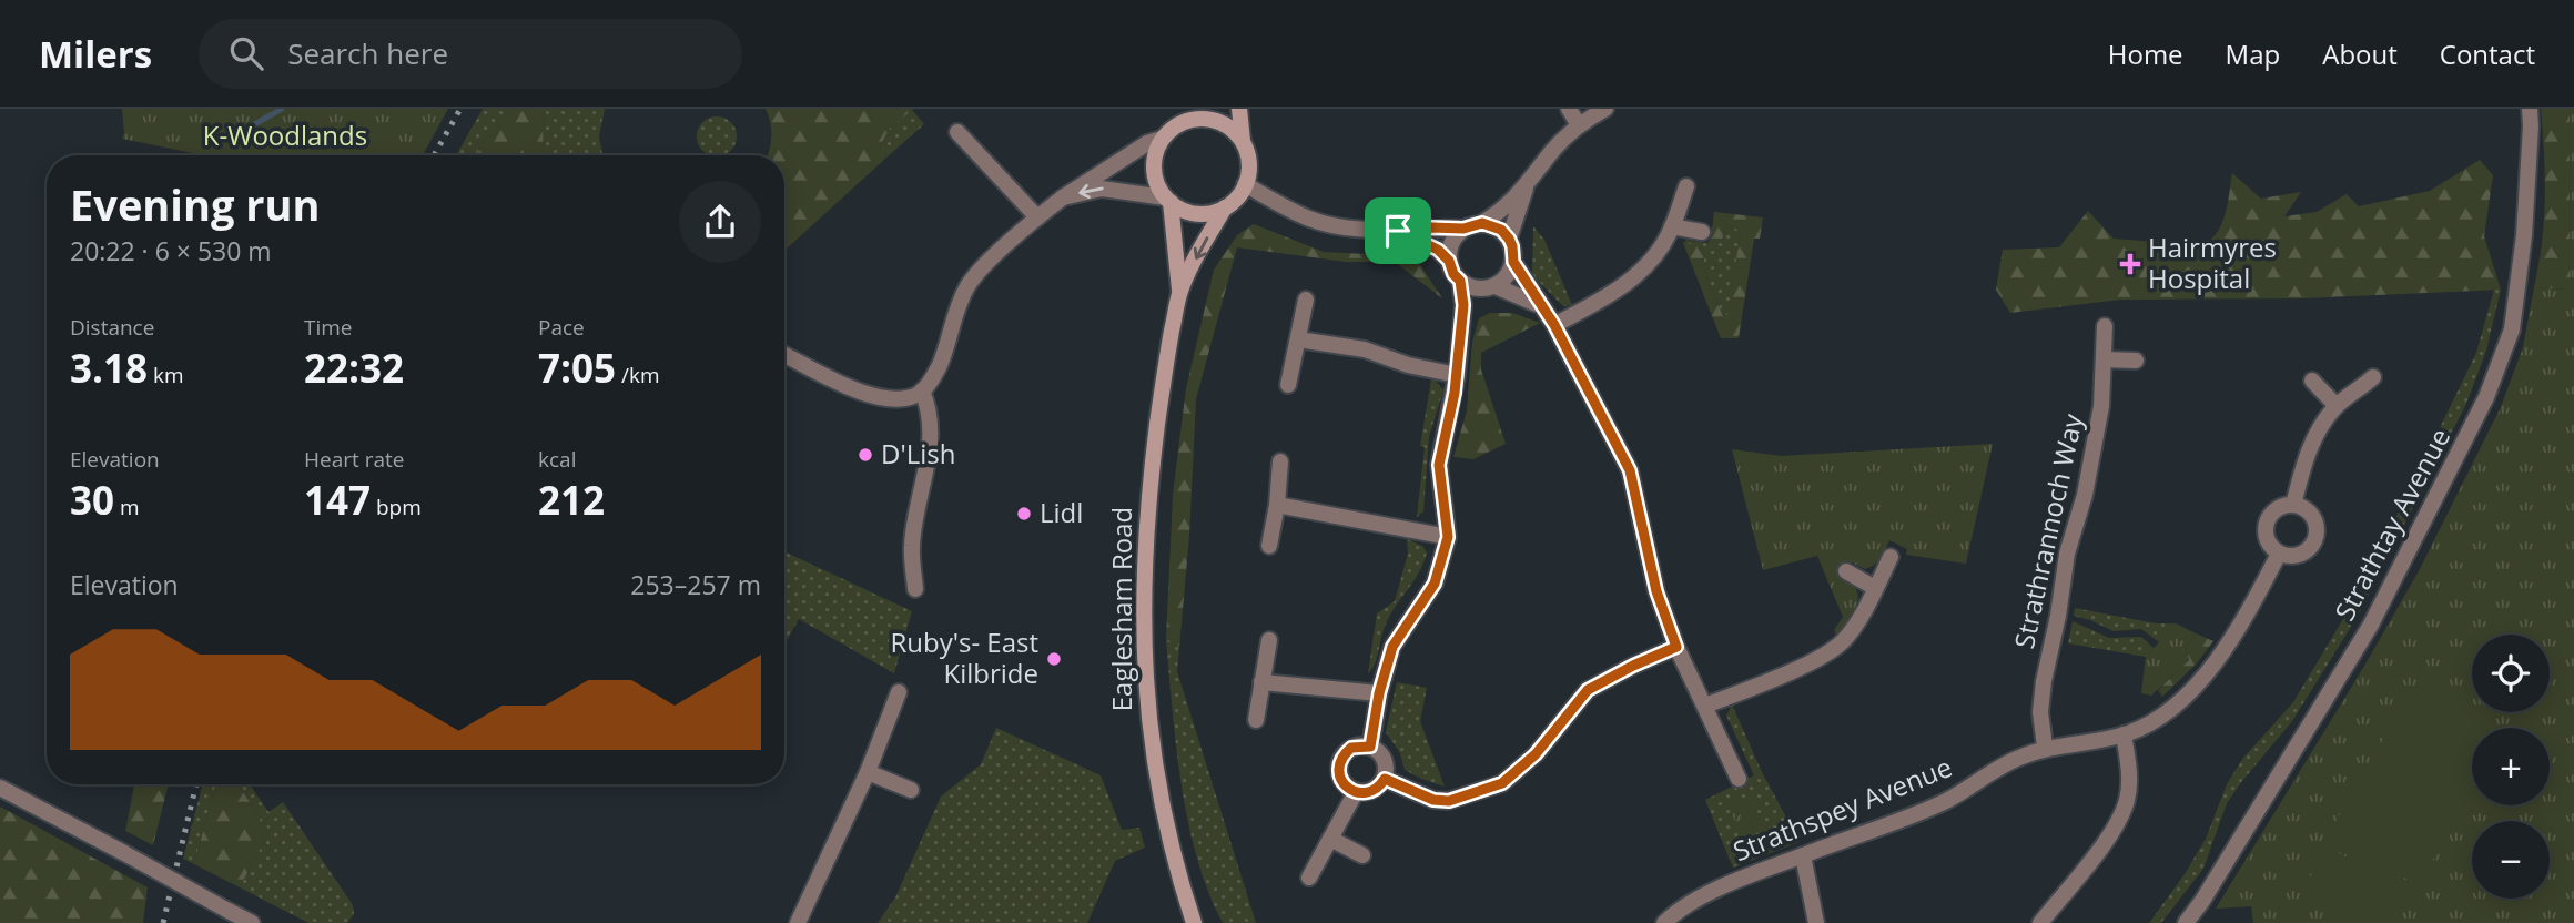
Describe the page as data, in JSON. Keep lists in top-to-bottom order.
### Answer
{
  "streets": {
    "main road": ["Eaglesham Road"],
    "street": ["Strathtay Avenue", "Strathrannoch Way", "Strathspey Avenue"]
  },
  "crossings": [
    ["Strathrannoch Way", "Strathspey Avenue"]
  ],
  "parks": ["K-Woodlands"],
  "places": {
    "health": ["Hairmyres Hospital"],
    "other": ["D'Lish", "Lidl", "Ruby's- East Kilbride"]
  },
  "page": {
    "header": "Milers",
    "search": "Search here",
    "nav": [
      "Home",
      "Map",
      "About",
      "Contact"
    ],
    "heading": ["Evening run", "20:22 · 6 × 530 m"],
    "stats": [
      ["Distance", "3.18 km"],
      ["Time", "22:32"],
      ["Pace", "7:05 /km"],
      ["Elevation", "30 m"],
      ["Heart rate", "147 bpm"],
      ["kcal", "212"]
    ],
    "chart": ["Elevation", "253–257 m"],
    "map_buttons": ["+", "−"]
  }
}
